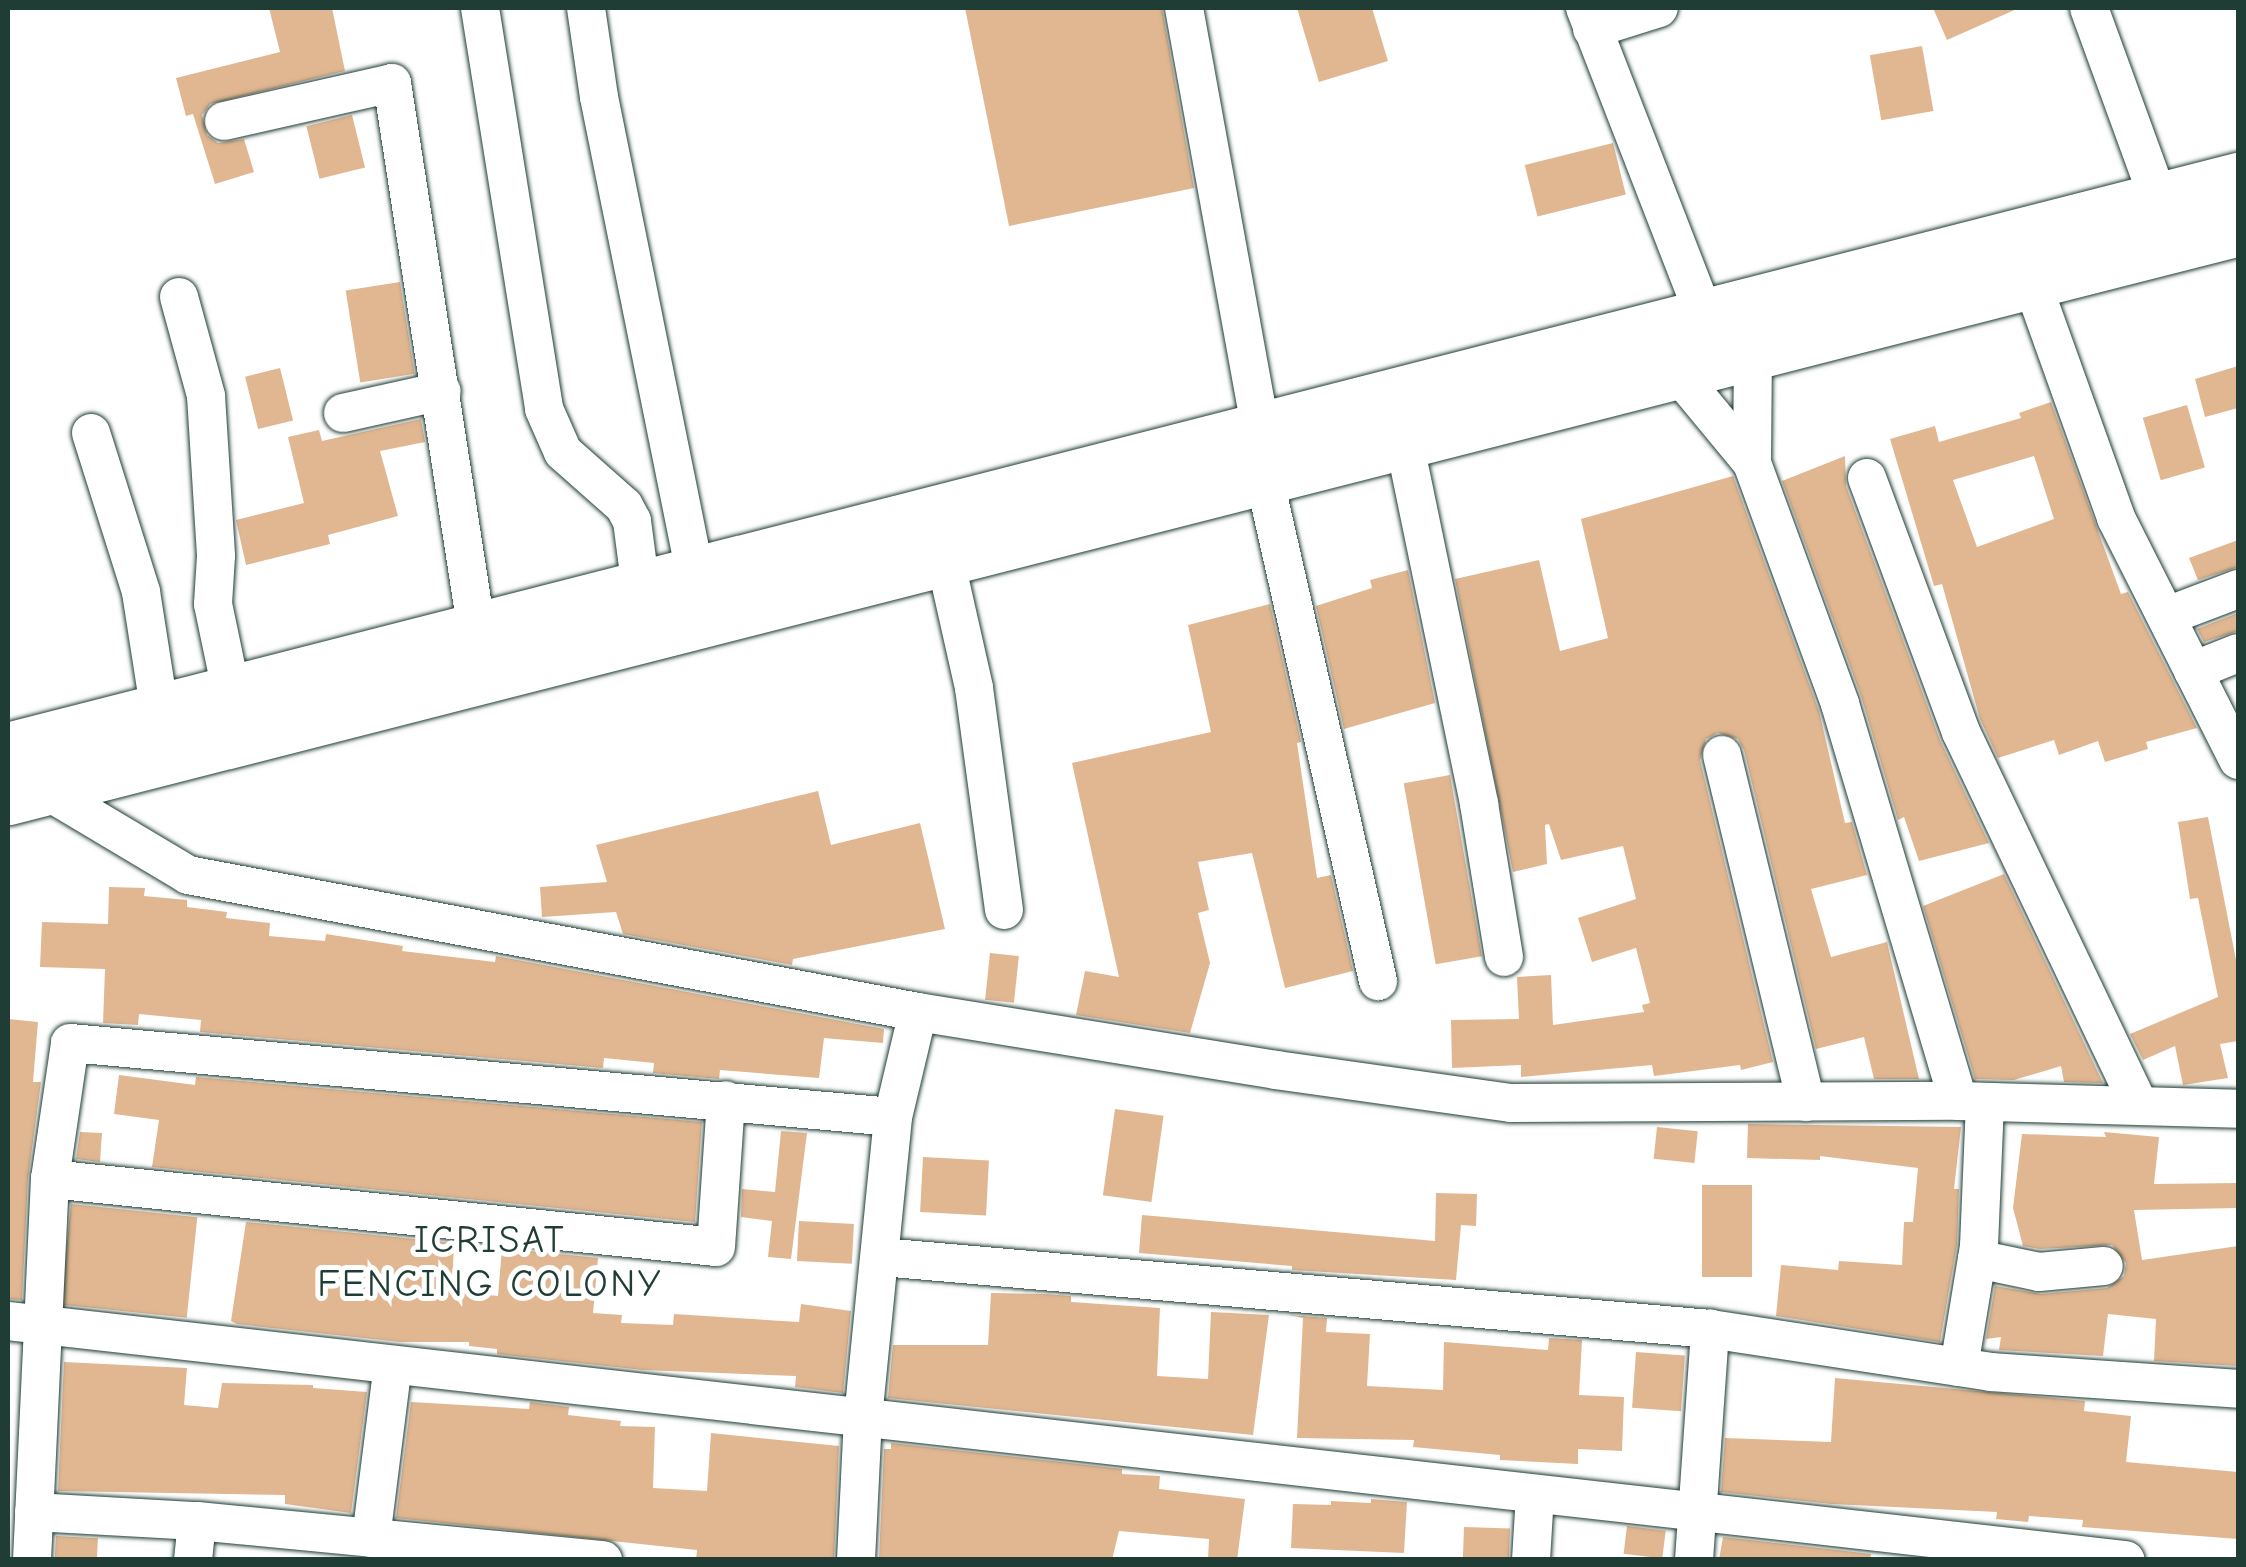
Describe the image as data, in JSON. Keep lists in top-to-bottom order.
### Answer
{
  "districts": ["ICRISAT FENCING COLONY"]
}
